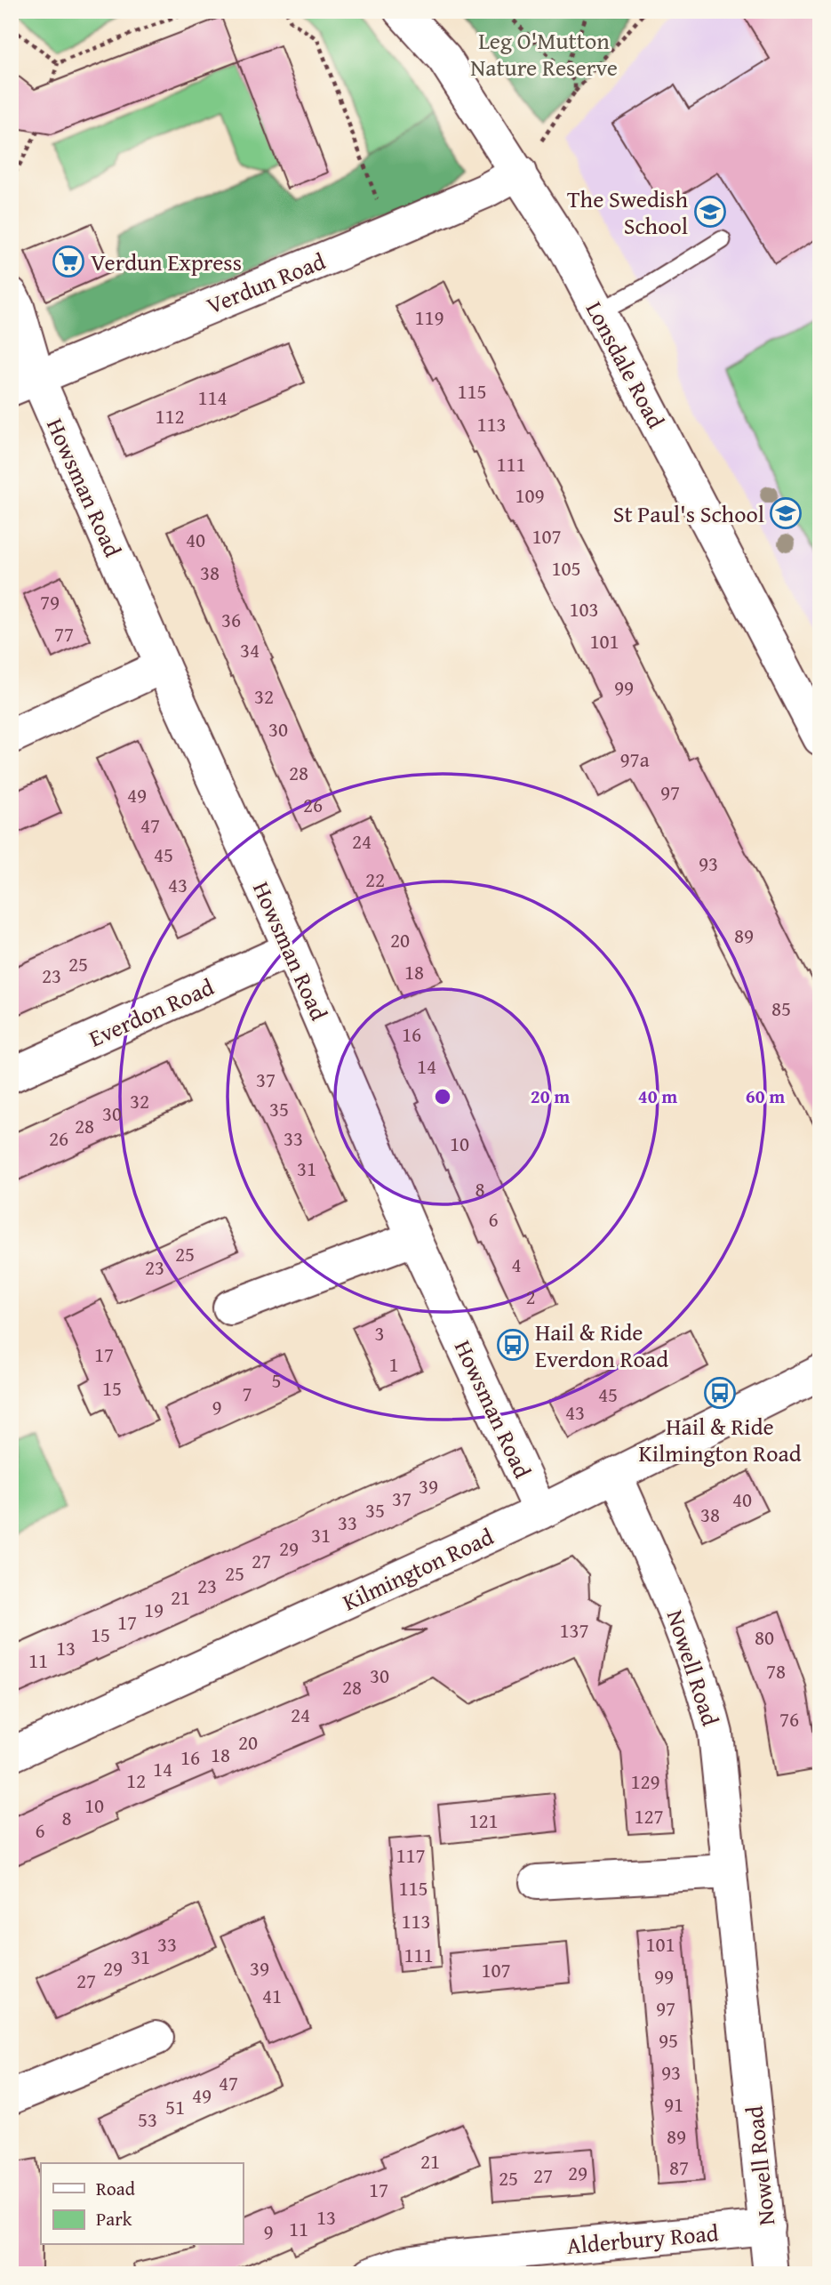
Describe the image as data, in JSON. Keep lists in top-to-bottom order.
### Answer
{
  "streets": {
    "street": [
      "Verdun Road",
      "Lonsdale Road",
      "Howsman Road",
      "Everdon Road",
      "Kilmington Road",
      "Nowell Road",
      "Alderbury Road"
    ]
  },
  "crossings": [
    ["Verdun Road", "Lonsdale Road"],
    ["Verdun Road", "Howsman Road"],
    ["Howsman Road", "Everdon Road"],
    ["Howsman Road", "Kilmington Road"],
    ["Kilmington Road", "Nowell Road"],
    ["Nowell Road", "Alderbury Road"]
  ],
  "parks": ["Leg O'Mutton Nature Reserve"],
  "places": {
    "school or university": ["The Swedish School", "St Paul's School"],
    "supermarket": ["Verdun Express"],
    "bus stop": ["Hail & Ride Everdon Road", "Hail & Ride Kilmington Road"]
  },
  "house_numbers": [
    "119",
    "115",
    "114",
    "112",
    "113",
    "111",
    "109",
    "107",
    "40",
    "105",
    "38",
    "79",
    "103",
    "36",
    "77",
    "101",
    "34",
    "99",
    "32",
    "30",
    "97a",
    "28",
    "97",
    "49",
    "26",
    "47",
    "24",
    "45",
    "93",
    "22",
    "43",
    "89",
    "20",
    "25",
    "18",
    "23",
    "85",
    "16",
    "14",
    "37",
    "32",
    "35",
    "30",
    "28",
    "26",
    "33",
    "10",
    "31",
    "8",
    "6",
    "25",
    "4",
    "23",
    "2",
    "3",
    "17",
    "1",
    "5",
    "15",
    "7",
    "45",
    "9",
    "43",
    "39",
    "37",
    "40",
    "35",
    "38",
    "33",
    "31",
    "29",
    "27",
    "25",
    "23",
    "21",
    "19",
    "17",
    "137",
    "15",
    "80",
    "13",
    "11",
    "78",
    "30",
    "28",
    "24",
    "76",
    "20",
    "18",
    "16",
    "14",
    "12",
    "129",
    "10",
    "127",
    "8",
    "121",
    "6",
    "117",
    "115",
    "113",
    "33",
    "101",
    "111",
    "31",
    "29",
    "39",
    "107",
    "99",
    "27",
    "41",
    "97",
    "95",
    "93",
    "47",
    "49",
    "91",
    "51",
    "53",
    "89",
    "21",
    "87",
    "29",
    "27",
    "25",
    "17",
    "13",
    "11",
    "9"
  ],
  "legend": ["Road", "Park"],
  "rings": ["20 m", "40 m", "60 m"]
}
